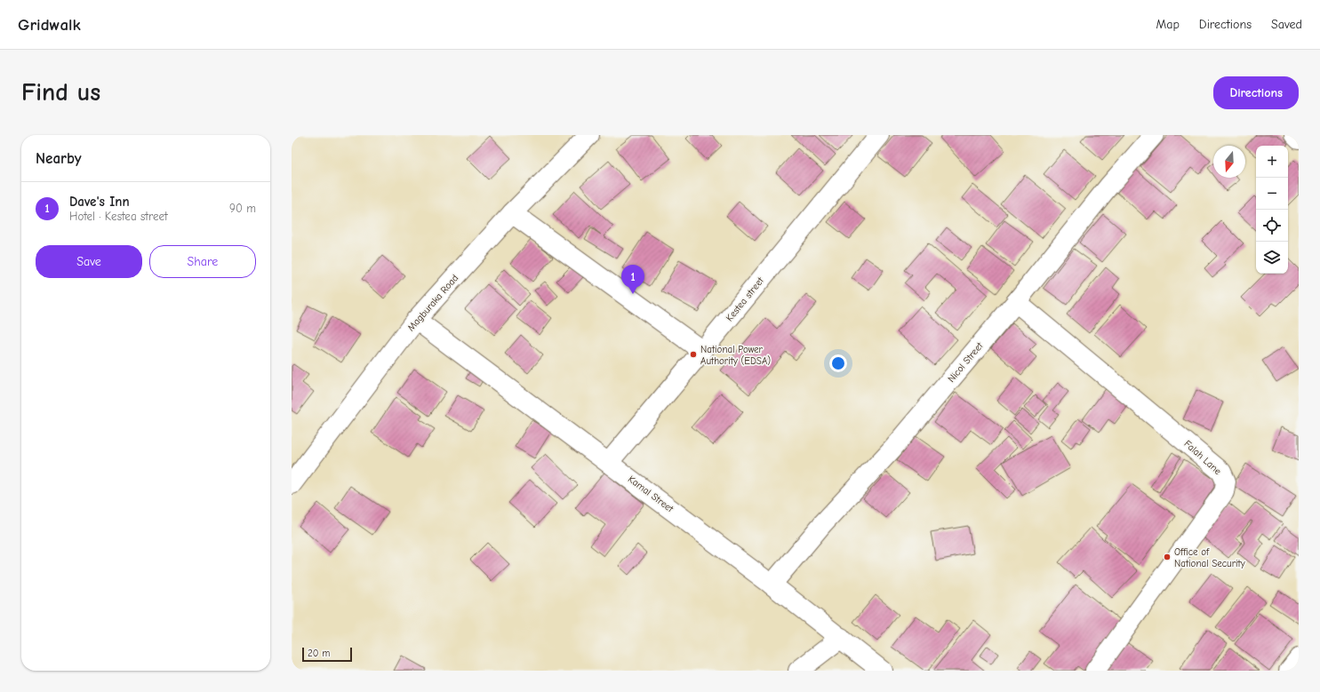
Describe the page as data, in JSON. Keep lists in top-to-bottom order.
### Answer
{
  "streets": {
    "street": [
      "Kestea street",
      "Magburaka Road",
      "Nicol Street",
      "Falah Lane",
      "Kamal Street"
    ]
  },
  "crossings": [
    ["Kestea street", "Kamal Street"],
    ["Magburaka Road", "Kamal Street"],
    ["Nicol Street", "Falah Lane"],
    ["Nicol Street", "Kamal Street"]
  ],
  "places": ["National Power Authority (EDSA)", "Office of National Security"],
  "scale_bar": "20 m",
  "north": "bottom",
  "page": {
    "header": "Gridwalk",
    "nav": ["Map", "Directions", "Saved"],
    "buttons": [
      "Directions",
      ["Save", "Share"]
    ],
    "title": "Find us",
    "heading": "Nearby",
    "map_buttons": ["+", "−"],
    "list": [
      {
        "mark": "1",
        "name": "Dave's Inn",
        "note": "Hotel · Kestea street",
        "value": "90 m"
      }
    ],
    "pins": "1",
    "scale": "20 m"
  }
}
